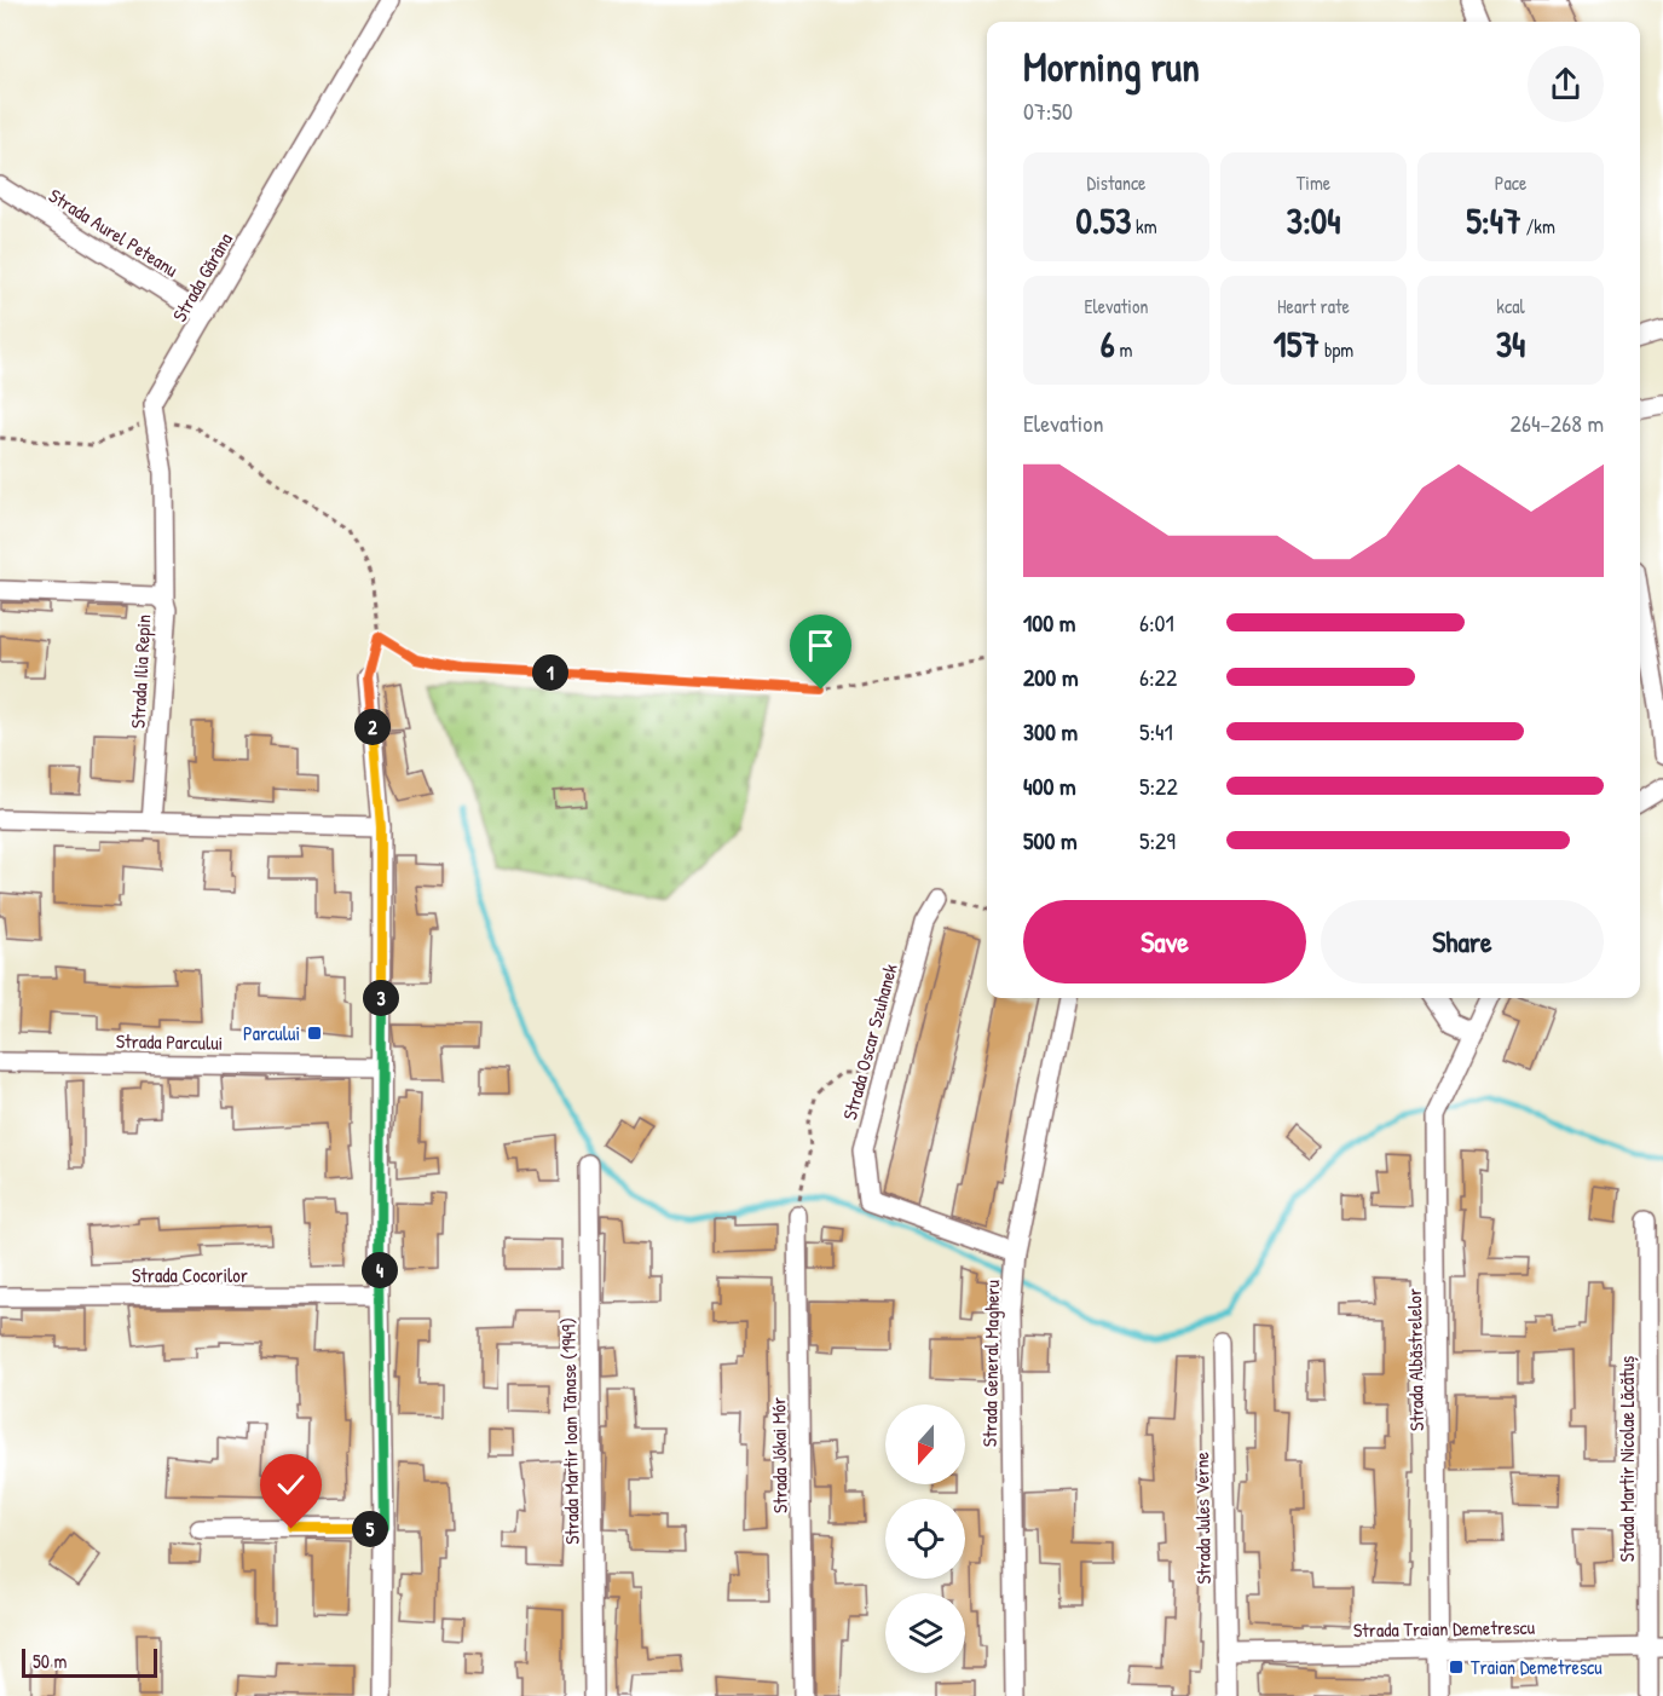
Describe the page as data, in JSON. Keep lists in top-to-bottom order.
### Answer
{
  "streets": {
    "street": [
      "Strada Aurel Peteanu",
      "Strada Gărâna",
      "Strada Ilia Repin",
      "Strada Parcului",
      "Strada Oscar Szuhanek",
      "Strada Cocorilor",
      "Strada Albăstrelelor",
      "Strada General Magheru",
      "Strada Martir Ioan Tănase (1949)",
      "Strada Jókai Mór",
      "Strada Martir Nicolae Lăcătuș",
      "Strada Jules Verne",
      "Strada Traian Demetrescu"
    ]
  },
  "crossings": [
    ["Strada Aurel Peteanu", "Strada Gărâna"],
    ["Strada Gărâna", "Strada Ilia Repin"],
    ["Strada Oscar Szuhanek", "Strada General Magheru"],
    ["Strada Albăstrelelor", "Strada Traian Demetrescu"],
    ["Strada Martir Nicolae Lăcătuș", "Strada Traian Demetrescu"],
    ["Strada Jules Verne", "Strada Traian Demetrescu"]
  ],
  "places": {
    "transit": ["Parcului", "Traian Demetrescu"]
  },
  "scale_bar": "50 m",
  "north": "bottom",
  "page": {
    "heading": ["Morning run", "07:50"],
    "stats": [
      ["Distance", "0.53 km"],
      ["Time", "3:04"],
      ["Pace", "5:47 /km"],
      ["Elevation", "6 m"],
      ["Heart rate", "157 bpm"],
      ["kcal", "34"]
    ],
    "chart": ["Elevation", "264–268 m"],
    "list": [
      {
        "name": "100 m",
        "note": "6:01"
      },
      {
        "name": "200 m",
        "note": "6:22"
      },
      {
        "name": "300 m",
        "note": "5:41"
      },
      {
        "name": "400 m",
        "note": "5:22"
      },
      {
        "name": "500 m",
        "note": "5:29"
      }
    ],
    "pins": [
      "1",
      "2",
      "3",
      "4",
      "5"
    ],
    "buttons": ["Save", "Share"],
    "scale": "50 m"
  }
}
